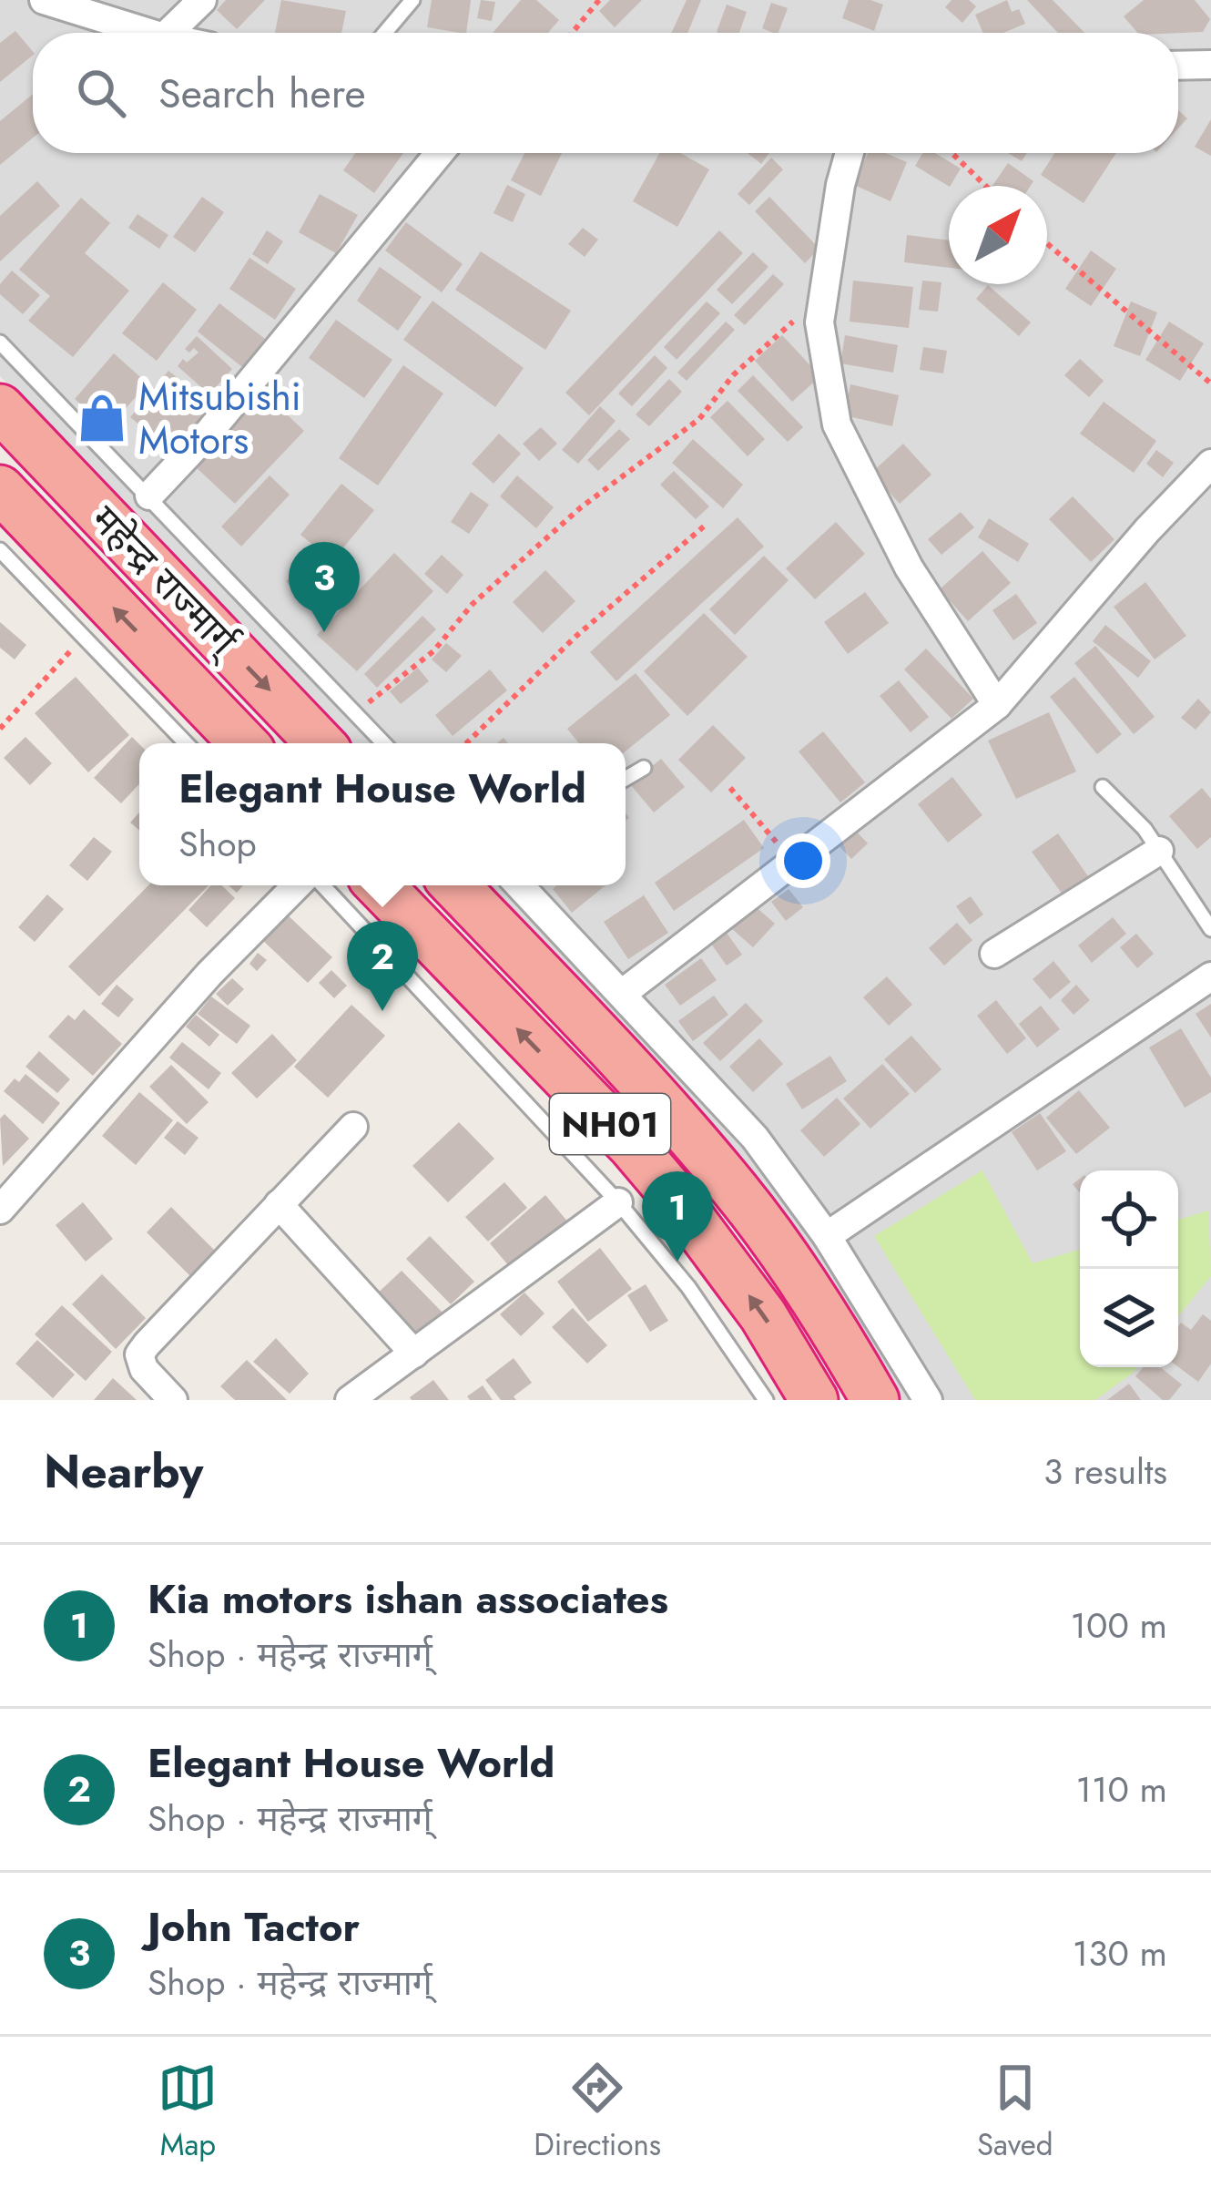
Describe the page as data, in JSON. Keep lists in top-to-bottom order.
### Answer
{
  "streets": {
    "highway": ["महेन्द्र राज्मार्ग्", "NH01"]
  },
  "places": {
    "shop": ["Mitsubishi Motors"]
  },
  "north": "top right",
  "page": {
    "search": "Search here",
    "pins": ["3", "2", "1"],
    "popup": ["Elegant House World", "Shop"],
    "heading": ["Nearby", "3 results"],
    "list": [
      {
        "mark": "1",
        "name": "Kia motors ishan associates",
        "note": "Shop · महेन्द्र राज्मार्ग्",
        "value": "100 m"
      },
      {
        "mark": "2",
        "name": "Elegant House World",
        "note": "Shop · महेन्द्र राज्मार्ग्",
        "value": "110 m"
      },
      {
        "mark": "3",
        "name": "John Tactor",
        "note": "Shop · महेन्द्र राज्मार्ग्",
        "value": "130 m"
      }
    ],
    "nav": ["Map", "Directions", "Saved"]
  }
}
